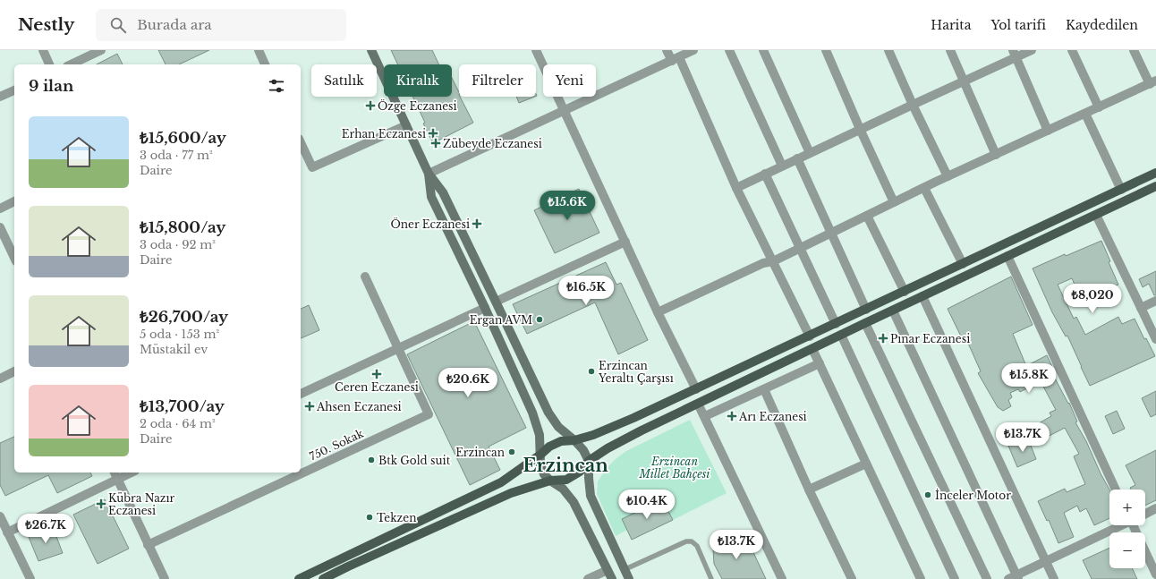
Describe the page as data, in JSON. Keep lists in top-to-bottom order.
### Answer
{
  "streets": {
    "street": ["750. Sokak"]
  },
  "districts": ["Erzincan"],
  "parks": ["Erzincan Millet Bahçesi"],
  "places": {
    "health": [
      "Özge Eczanesi",
      "Erhan Eczanesi",
      "Zübeyde Eczanesi",
      "Öner Eczanesi",
      "Pınar Eczanesi",
      "Ceren Eczanesi",
      "Ahsen Eczanesi",
      "Arı Eczanesi",
      "Kübra Nazır Eczanesi"
    ],
    "other": [
      "Ergan AVM",
      "Erzincan Yeraltı Çarşısı",
      "Erzincan",
      "Btk Gold suit",
      "İnceler Motor",
      "Tekzen"
    ]
  },
  "page": {
    "header": "Nestly",
    "search": "Burada ara",
    "nav": ["Harita", "Yol tarifi", "Kaydedilen"],
    "chip": [
      "Satılık",
      "Kiralık",
      "Filtreler",
      "Yeni"
    ],
    "heading": "9 ilan",
    "list": [
      {
        "name": "₺15,600/ay",
        "note": "3 oda · 77 m² · Daire"
      },
      {
        "name": "₺15,800/ay",
        "note": "3 oda · 92 m² · Daire"
      },
      {
        "name": "₺26,700/ay",
        "note": "5 oda · 153 m² · Müstakil ev"
      },
      {
        "name": "₺13,700/ay",
        "note": "2 oda · 64 m² · Daire"
      }
    ],
    "price": [
      "₺15.6K",
      "₺16.5K",
      "₺8,020",
      "₺15.8K",
      "₺20.6K",
      "₺13.7K",
      "₺10.4K",
      "₺26.7K",
      "₺13.7K"
    ],
    "map_buttons": ["+", "−"]
  }
}
